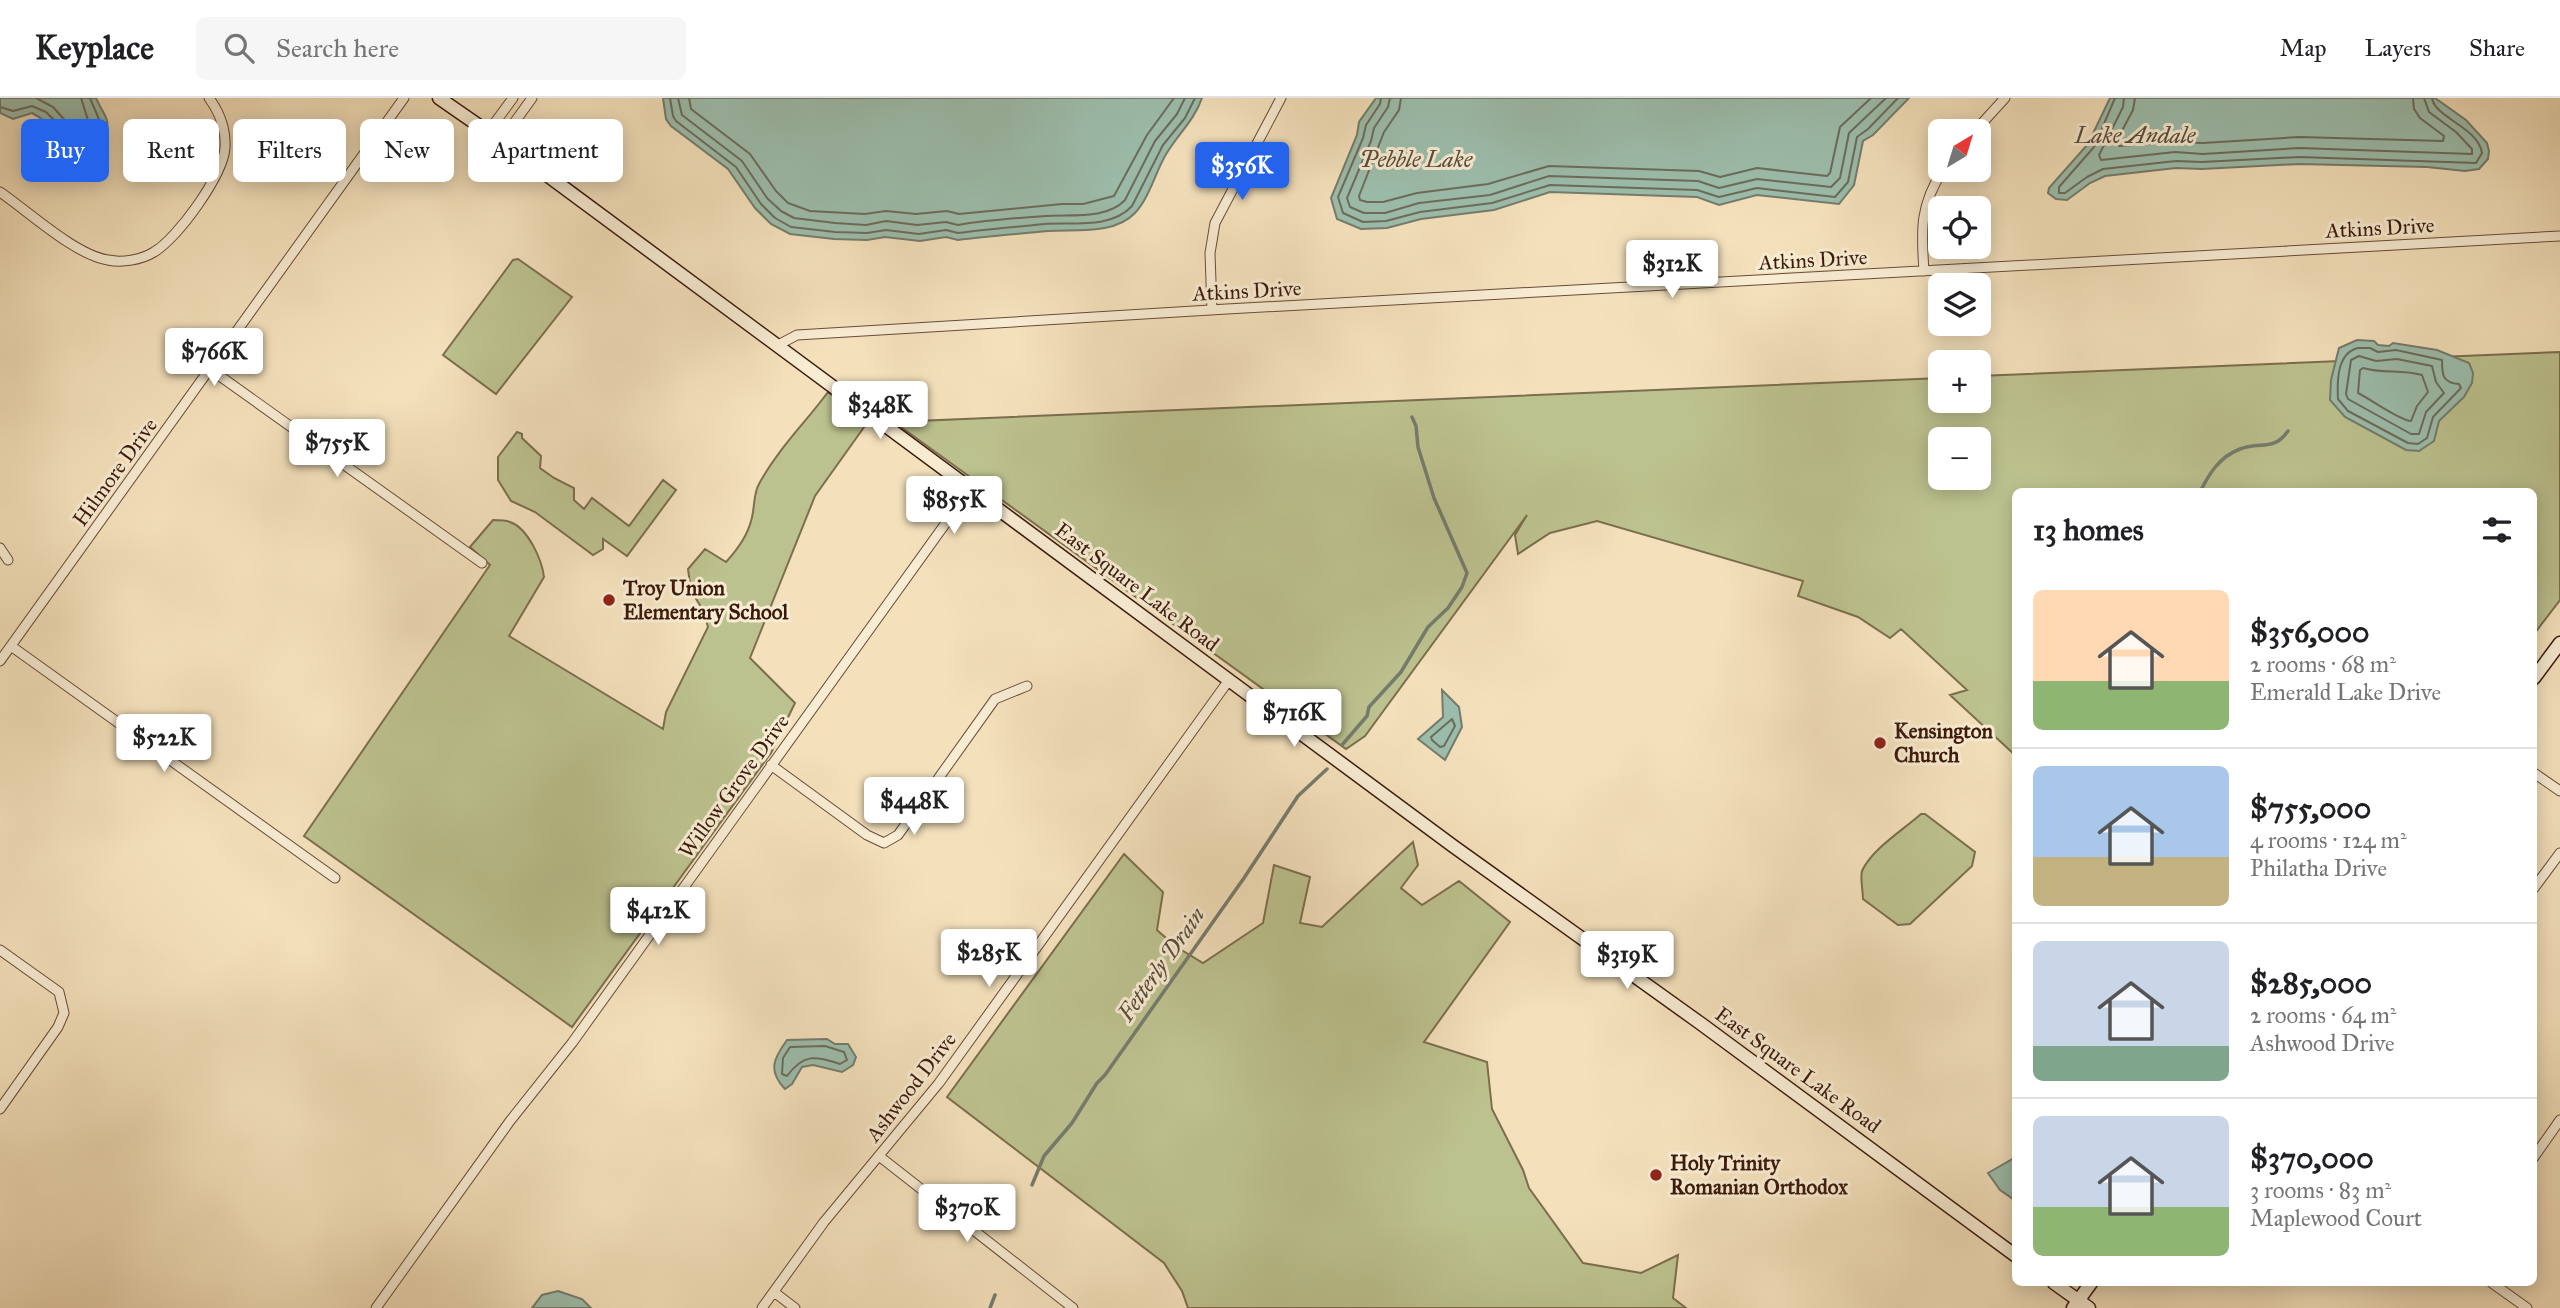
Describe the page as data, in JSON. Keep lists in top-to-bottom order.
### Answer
{
  "streets": {
    "main road": ["East Square Lake Road"],
    "street": [
      "Atkins Drive",
      "Hilmore Drive",
      "Willow Grove Drive",
      "Ashwood Drive"
    ]
  },
  "crossings": [
    ["Atkins Drive", "East Square Lake Road"],
    ["East Square Lake Road", "Willow Grove Drive"],
    ["East Square Lake Road", "Ashwood Drive"]
  ],
  "water": ["Lake Andale", "Pebble Lake", "Fetterly Drain"],
  "places": ["Troy Union Elementary School", "Kensington Church", "Holy Trinity Romanian Orthodox"],
  "north": "top right",
  "page": {
    "header": "Keyplace",
    "search": "Search here",
    "nav": ["Map", "Layers", "Share"],
    "map_buttons": ["+", "−"],
    "chip": [
      "Buy",
      "Rent",
      "Filters",
      "New",
      "Apartment"
    ],
    "price": [
      "$356K",
      "$312K",
      "$766K",
      "$348K",
      "$755K",
      "$855K",
      "$716K",
      "$522K",
      "$448K",
      "$412K",
      "$285K",
      "$319K",
      "$370K"
    ],
    "heading": "13 homes",
    "list": [
      {
        "name": "$356,000",
        "note": "2 rooms · 68 m² · Emerald Lake Drive"
      },
      {
        "name": "$755,000",
        "note": "4 rooms · 124 m² · Philatha Drive"
      },
      {
        "name": "$285,000",
        "note": "2 rooms · 64 m² · Ashwood Drive"
      },
      {
        "name": "$370,000",
        "note": "3 rooms · 83 m² · Maplewood Court"
      }
    ]
  }
}
